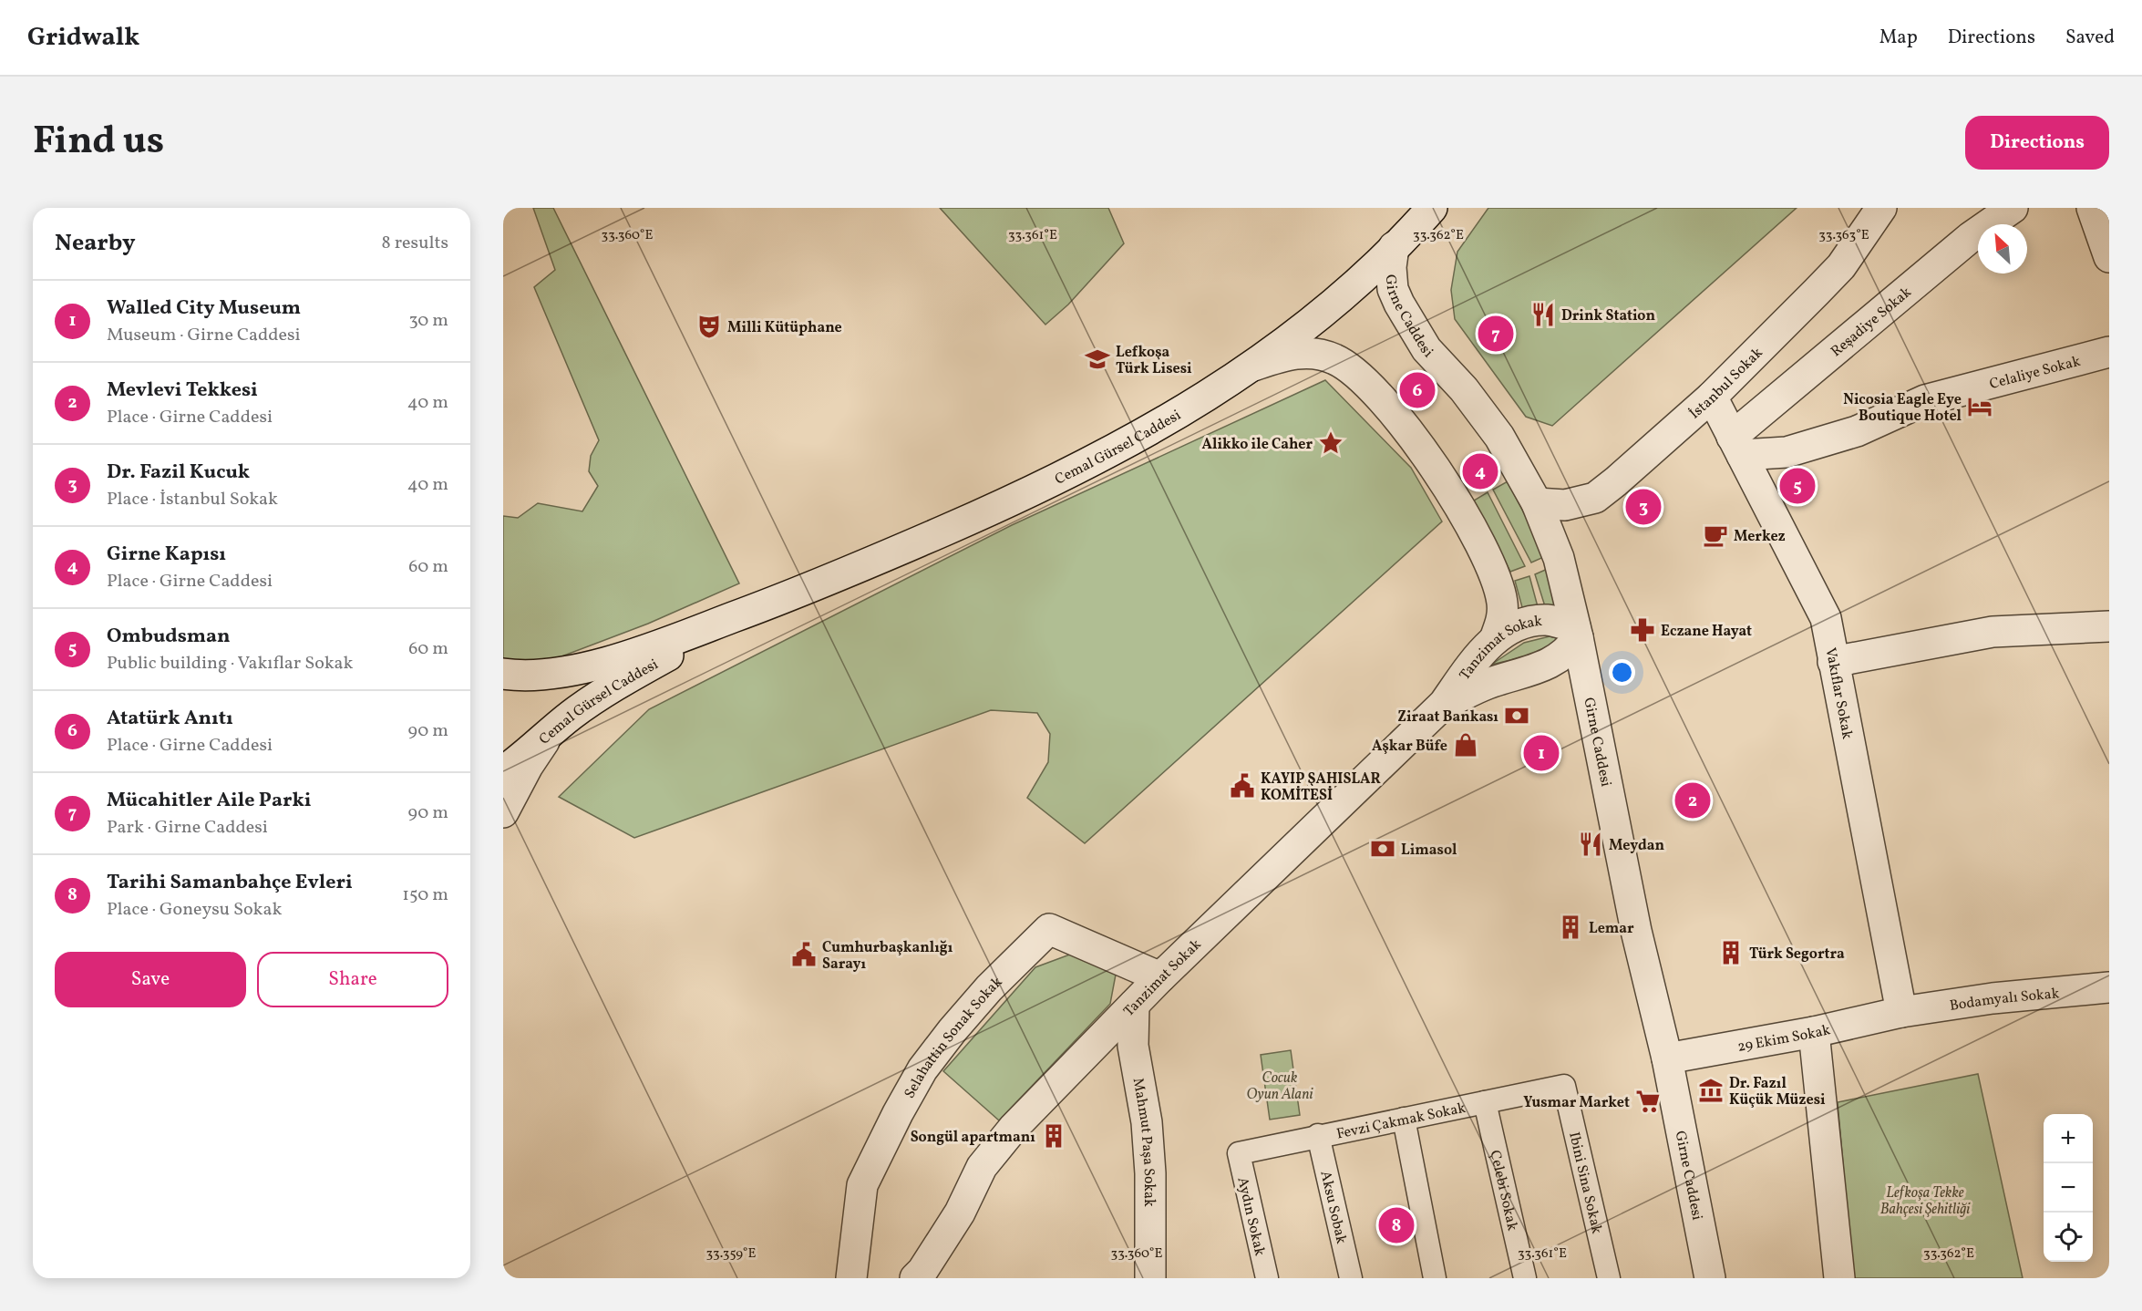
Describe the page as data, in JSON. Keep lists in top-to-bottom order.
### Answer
{
  "streets": {
    "street": [
      "Girne Caddesi",
      "Reşadiye Sokak",
      "Celaliye Sokak",
      "İstanbul Sokak",
      "Cemal Gürsel Caddesi",
      "Tanzimat Sokak",
      "Vakıflar Sokak",
      "Bodamyalı Sokak",
      "29 Ekim Sokak",
      "Selahattin Sonak Sokak",
      "Fevzi Çakmak Sokak",
      "Mahmut Paşa Sokak",
      "Ibini Sina Sokak",
      "Çelebi Sokak",
      "Aksu Sobak",
      "Aydın Sokak"
    ]
  },
  "crossings": [
    ["Girne Caddesi", "İstanbul Sokak"],
    ["Girne Caddesi", "Cemal Gürsel Caddesi"],
    ["Girne Caddesi", "Tanzimat Sokak"],
    ["Girne Caddesi", "29 Ekim Sokak"],
    ["Reşadiye Sokak", "Celaliye Sokak"],
    ["Reşadiye Sokak", "Vakıflar Sokak"],
    ["Celaliye Sokak", "Vakıflar Sokak"],
    ["İstanbul Sokak", "Vakıflar Sokak"],
    ["Tanzimat Sokak", "Selahattin Sonak Sokak"],
    ["Tanzimat Sokak", "Mahmut Paşa Sokak"],
    ["Vakıflar Sokak", "Bodamyalı Sokak"],
    ["Vakıflar Sokak", "29 Ekim Sokak"],
    ["Bodamyalı Sokak", "29 Ekim Sokak"],
    ["Fevzi Çakmak Sokak", "Ibini Sina Sokak"],
    ["Fevzi Çakmak Sokak", "Çelebi Sokak"],
    ["Fevzi Çakmak Sokak", "Aksu Sobak"],
    ["Fevzi Çakmak Sokak", "Aydın Sokak"]
  ],
  "parks": ["Cocuk Oyun Alani", "Lefkoşa Tekke Bahçesi Şehitliği"],
  "places": {
    "restaurant": ["Drink Station", "Meydan"],
    "theatre": ["Milli Kütüphane"],
    "school or university": ["Lefkoşa Türk Lisesi"],
    "hotel": ["Nicosia Eagle Eye Boutique Hotel"],
    "place": ["Alikko ile Caher"],
    "cafe": ["Merkez"],
    "pharmacy": ["Eczane Hayat"],
    "bank": ["Ziraat Bankası", "Limasol"],
    "shop": ["Aşkar Büfe"],
    "public building": ["KAYIP ŞAHISLAR KOMİTESİ", "Cumhurbaşkanlığı Sarayı"],
    "building": ["Lemar", "Türk Segortra", "Songül apartmanı"],
    "museum": ["Dr. Fazıl Küçük Müzesi"],
    "supermarket": ["Yusmar Market"]
  },
  "north": "top left",
  "page": {
    "header": "Gridwalk",
    "nav": ["Map", "Directions", "Saved"],
    "title": "Find us",
    "buttons": [
      "Directions",
      ["Save", "Share"]
    ],
    "heading": ["Nearby", "8 results"],
    "list": [
      {
        "mark": "1",
        "name": "Walled City Museum",
        "note": "Museum · Girne Caddesi",
        "value": "30 m"
      },
      {
        "mark": "2",
        "name": "Mevlevi Tekkesi",
        "note": "Place · Girne Caddesi",
        "value": "40 m"
      },
      {
        "mark": "3",
        "name": "Dr. Fazil Kucuk",
        "note": "Place · İstanbul Sokak",
        "value": "40 m"
      },
      {
        "mark": "4",
        "name": "Girne Kapısı",
        "note": "Place · Girne Caddesi",
        "value": "60 m"
      },
      {
        "mark": "5",
        "name": "Ombudsman",
        "note": "Public building · Vakıflar Sokak",
        "value": "60 m"
      },
      {
        "mark": "6",
        "name": "Atatürk Anıtı",
        "note": "Place · Girne Caddesi",
        "value": "90 m"
      },
      {
        "mark": "7",
        "name": "Mücahitler Aile Parki",
        "note": "Park · Girne Caddesi",
        "value": "90 m"
      },
      {
        "mark": "8",
        "name": "Tarihi Samanbahçe Evleri",
        "note": "Place · Goneysu Sokak",
        "value": "150 m"
      }
    ],
    "pins": [
      "7",
      "6",
      "4",
      "5",
      "3",
      "1",
      "2",
      "8"
    ],
    "map_buttons": ["+", "−"]
  },
  "coordinates": [
    "33.360°E",
    "33.361°E",
    "33.362°E",
    "33.363°E",
    "33.359°E"
  ]
}
